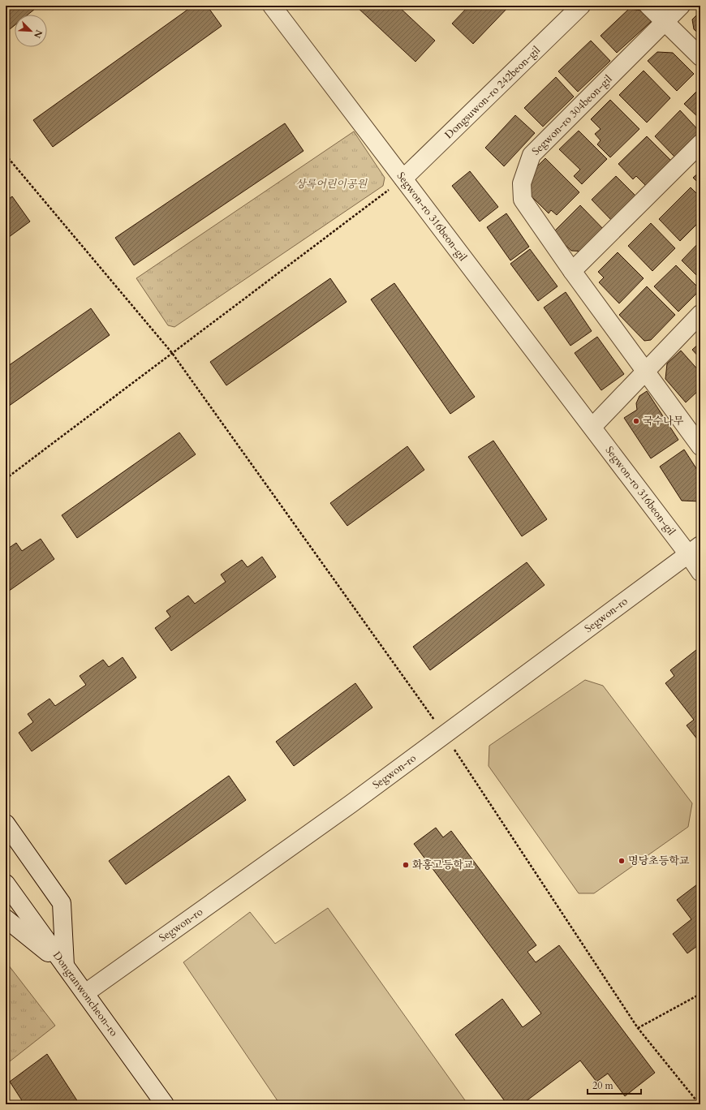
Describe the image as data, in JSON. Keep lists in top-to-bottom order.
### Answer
{
  "streets": {
    "street": [
      "Dongsuwon-ro 242beon-gil",
      "Segwon-ro 304beon-gil",
      "Segwon-ro 316beon-gil",
      "Segwon-ro",
      "Dongtanwoncheon-ro"
    ]
  },
  "crossings": [
    ["Dongsuwon-ro 242beon-gil", "Segwon-ro 316beon-gil"],
    ["Segwon-ro 316beon-gil", "Segwon-ro"],
    ["Segwon-ro", "Dongtanwoncheon-ro"]
  ],
  "parks": ["상록어린이공원"],
  "places": ["국수나무", "명당초등학교", "화홍고등학교"],
  "scale_bar": "20 m",
  "north": "bottom right"
}
